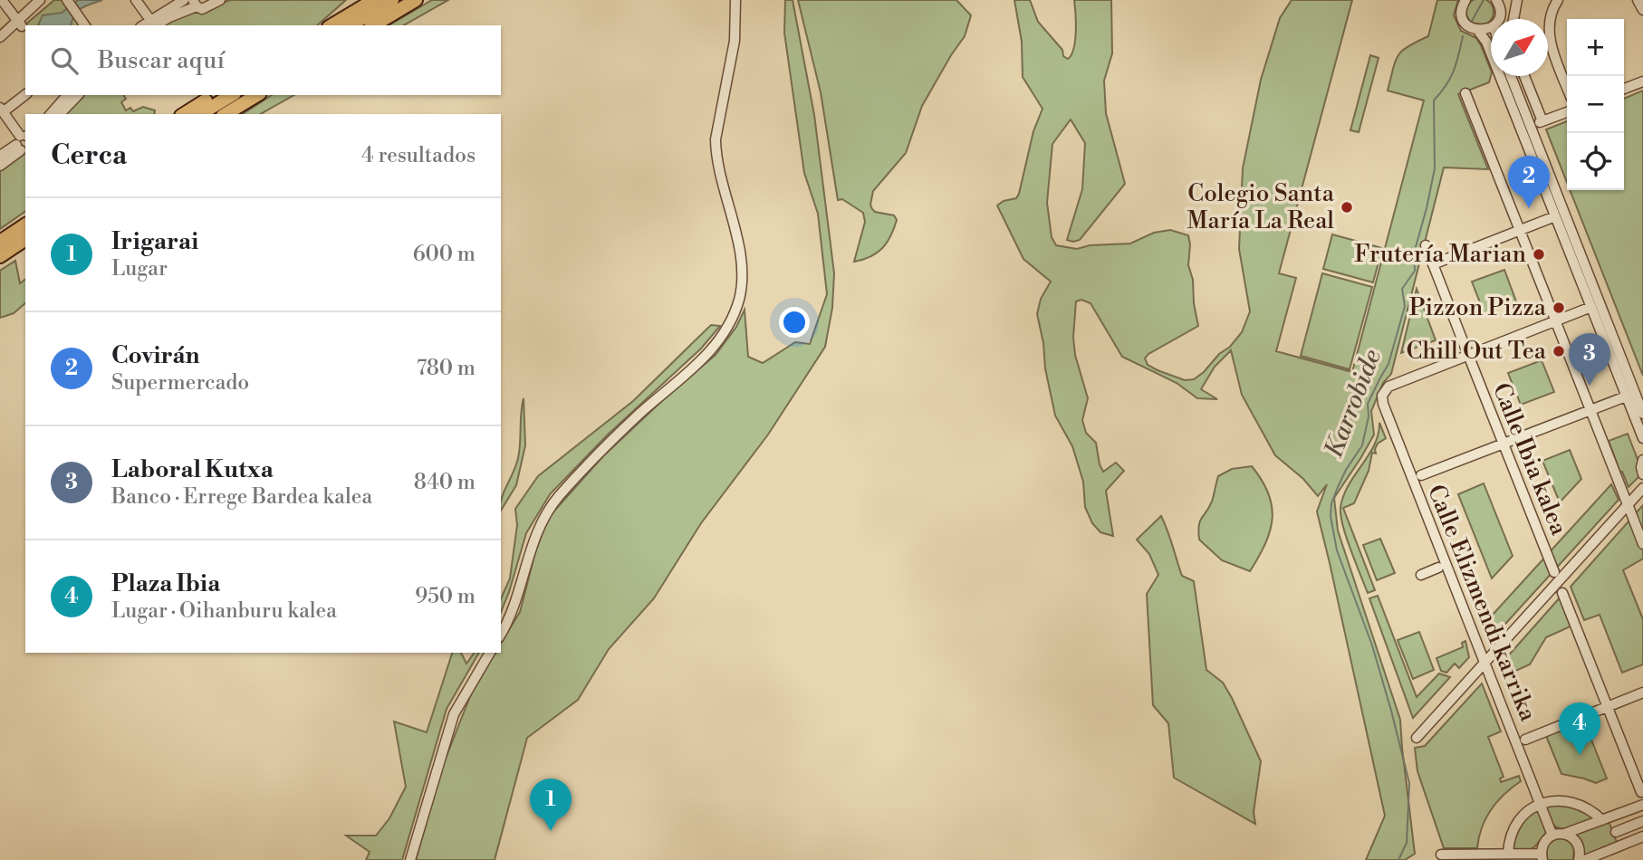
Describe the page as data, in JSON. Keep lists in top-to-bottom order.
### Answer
{
  "streets": {
    "street": ["Calle Ibia kalea", "Calle Elizmendi karrika"]
  },
  "water": ["Karrobide"],
  "places": [
    "Colegio Santa María La Real",
    "Frutería Marian",
    "Pizzon Pizza",
    "Chill Out Tea"
  ],
  "north": "top right",
  "page": {
    "map_buttons": ["+", "−"],
    "search": "Buscar aquí",
    "heading": ["Cerca", "4 resultados"],
    "pins": [
      "2",
      "3",
      "4",
      "1"
    ],
    "list": [
      {
        "mark": "1",
        "name": "Irigarai",
        "note": "Lugar",
        "value": "600 m"
      },
      {
        "mark": "2",
        "name": "Covirán",
        "note": "Supermercado",
        "value": "780 m"
      },
      {
        "mark": "3",
        "name": "Laboral Kutxa",
        "note": "Banco · Errege Bardea kalea",
        "value": "840 m"
      },
      {
        "mark": "4",
        "name": "Plaza Ibia",
        "note": "Lugar · Oihanburu kalea",
        "value": "950 m"
      }
    ]
  }
}
